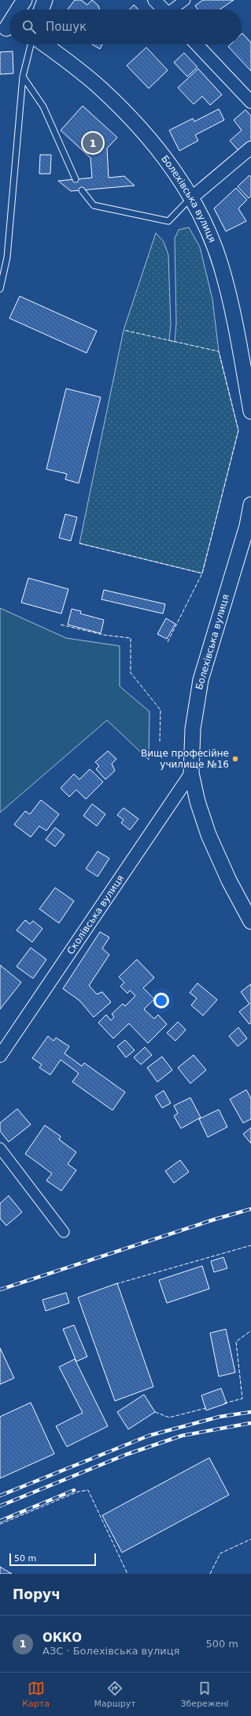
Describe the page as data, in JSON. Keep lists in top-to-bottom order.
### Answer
{
  "streets": {
    "main road": ["Болехівська вулиця"],
    "street": ["Сколівська вулиця"]
  },
  "crossings": [
    ["Болехівська вулиця", "Сколівська вулиця"]
  ],
  "places": ["Вище професійне училище №16"],
  "scale_bar": "50 m",
  "page": {
    "search": "Пошук",
    "pins": "1",
    "scale": "50 m",
    "heading": "Поруч",
    "list": [
      {
        "mark": "1",
        "name": "ОККО",
        "note": "АЗС · Болехівська вулиця",
        "value": "500 m"
      }
    ],
    "nav": ["Карта", "Маршрут", "Збережені"]
  }
}
